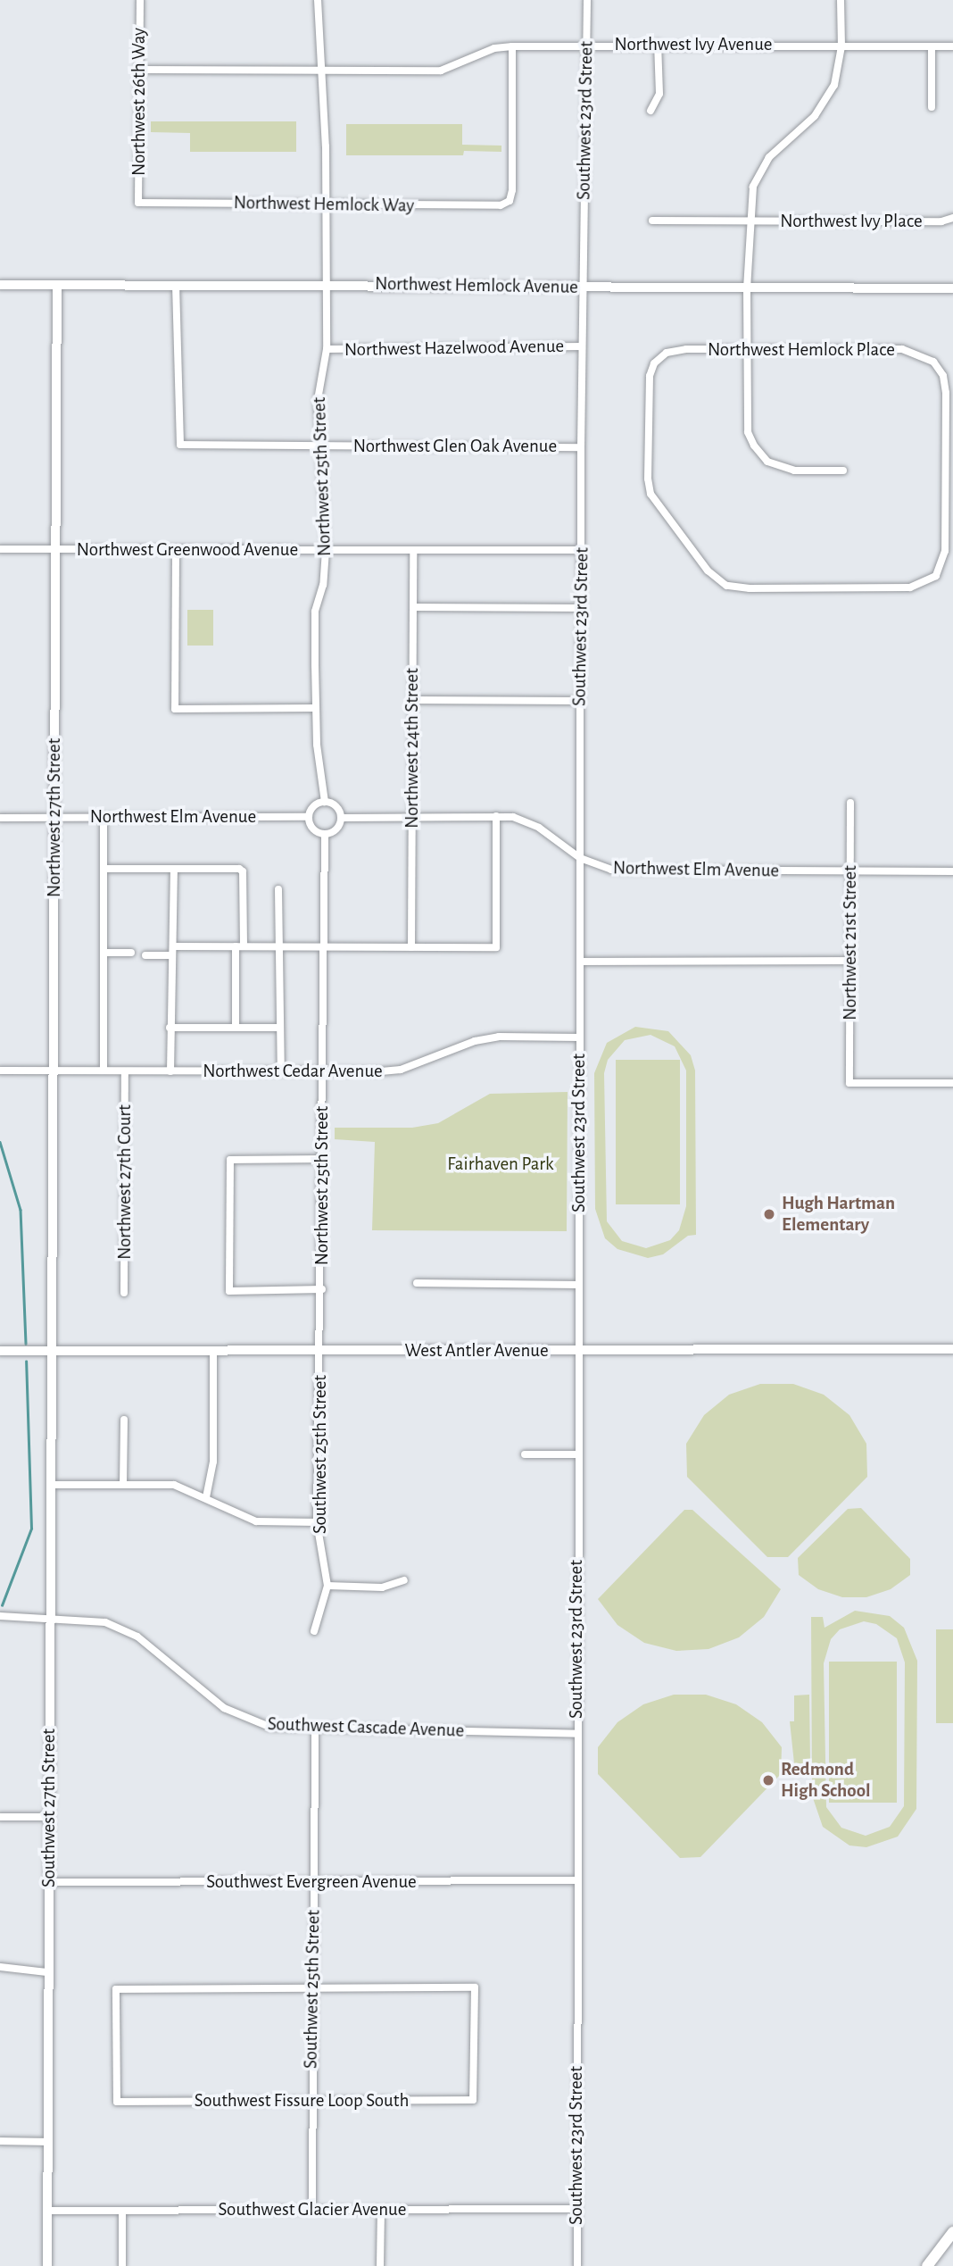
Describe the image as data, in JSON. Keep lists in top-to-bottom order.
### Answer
{
  "streets": {
    "street": [
      "Northwest Ivy Avenue",
      "Northwest 26th Way",
      "Southwest 23rd Street",
      "Northwest Hemlock Way",
      "Northwest Ivy Place",
      "Northwest Hemlock Avenue",
      "Northwest Hazelwood Avenue",
      "Northwest Hemlock Place",
      "Northwest Glen Oak Avenue",
      "Northwest 25th Street",
      "Northwest Greenwood Avenue",
      "Northwest 24th Street",
      "Northwest Elm Avenue",
      "Northwest 27th Street",
      "Northwest 21st Street",
      "Northwest Cedar Avenue",
      "Northwest 27th Court",
      "West Antler Avenue",
      "Southwest 25th Street",
      "Southwest Cascade Avenue",
      "Southwest 27th Street",
      "Southwest Evergreen Avenue",
      "Southwest Fissure Loop South",
      "Southwest Glacier Avenue"
    ]
  },
  "crossings": [
    ["Northwest Ivy Avenue", "Northwest 26th Way"],
    ["Northwest Ivy Avenue", "Southwest 23rd Street"],
    ["Northwest Ivy Avenue", "Northwest Hemlock Way"],
    ["Northwest Ivy Avenue", "Northwest 25th Street"],
    ["Northwest 26th Way", "Northwest Hemlock Way"],
    ["Southwest 23rd Street", "Northwest Hemlock Avenue"],
    ["Southwest 23rd Street", "Northwest Hazelwood Avenue"],
    ["Southwest 23rd Street", "Northwest Glen Oak Avenue"],
    ["Southwest 23rd Street", "Northwest Greenwood Avenue"],
    ["Southwest 23rd Street", "Northwest Elm Avenue"],
    ["Southwest 23rd Street", "Northwest Cedar Avenue"],
    ["Southwest 23rd Street", "West Antler Avenue"],
    ["Southwest 23rd Street", "Southwest Cascade Avenue"],
    ["Southwest 23rd Street", "Southwest Evergreen Avenue"],
    ["Southwest 23rd Street", "Southwest Glacier Avenue"],
    ["Northwest Hemlock Way", "Northwest 25th Street"],
    ["Northwest Hemlock Avenue", "Northwest Glen Oak Avenue"],
    ["Northwest Hemlock Avenue", "Northwest 25th Street"],
    ["Northwest Hemlock Avenue", "Northwest 27th Street"],
    ["Northwest Hazelwood Avenue", "Northwest 25th Street"],
    ["Northwest Glen Oak Avenue", "Northwest 25th Street"],
    ["Northwest 25th Street", "Northwest Greenwood Avenue"],
    ["Northwest 25th Street", "Northwest Elm Avenue"],
    ["Northwest 25th Street", "Northwest Cedar Avenue"],
    ["Northwest 25th Street", "West Antler Avenue"],
    ["Northwest 25th Street", "Southwest 25th Street"],
    ["Northwest Greenwood Avenue", "Northwest 24th Street"],
    ["Northwest Greenwood Avenue", "Northwest 27th Street"],
    ["Northwest 24th Street", "Northwest Elm Avenue"],
    ["Northwest Elm Avenue", "Northwest 27th Street"],
    ["Northwest Elm Avenue", "Northwest 21st Street"],
    ["Northwest 27th Street", "Northwest Cedar Avenue"],
    ["Northwest 27th Street", "West Antler Avenue"],
    ["Northwest 27th Street", "Southwest 27th Street"],
    ["Northwest Cedar Avenue", "Northwest 27th Court"],
    ["West Antler Avenue", "Southwest 25th Street"],
    ["West Antler Avenue", "Southwest 27th Street"],
    ["Southwest 25th Street", "Southwest Cascade Avenue"],
    ["Southwest 25th Street", "Southwest Evergreen Avenue"],
    ["Southwest 25th Street", "Southwest Fissure Loop South"],
    ["Southwest 25th Street", "Southwest Glacier Avenue"],
    ["Southwest Cascade Avenue", "Southwest 27th Street"],
    ["Southwest 27th Street", "Southwest Evergreen Avenue"],
    ["Southwest 27th Street", "Southwest Glacier Avenue"]
  ],
  "parks": ["Fairhaven Park"],
  "places": ["Hugh Hartman Elementary", "Redmond High School"]
}
